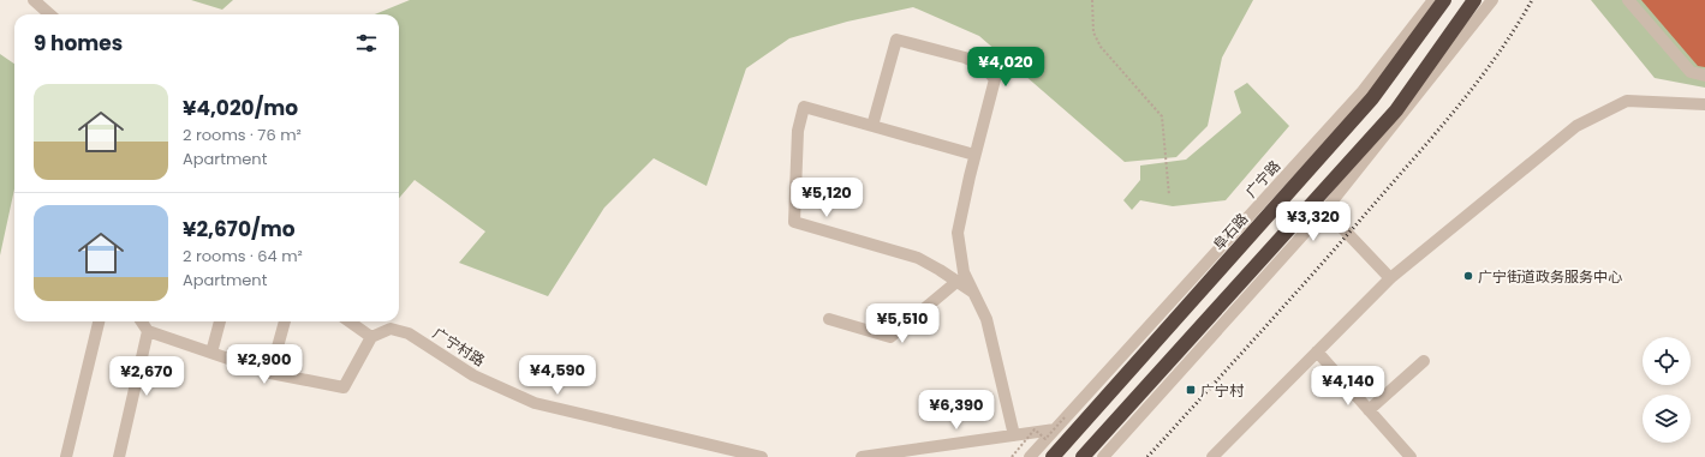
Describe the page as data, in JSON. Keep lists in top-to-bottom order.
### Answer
{
  "streets": {
    "highway": ["阜石路"],
    "street": ["广宁路", "广宁村路"]
  },
  "places": {
    "other": ["广宁街道政务服务中心"],
    "transit": ["广宁村"]
  },
  "page": {
    "heading": "9 homes",
    "price": [
      "¥4,020",
      "¥5,120",
      "¥3,320",
      "¥5,510",
      "¥2,900",
      "¥4,590",
      "¥2,670",
      "¥4,140",
      "¥6,390"
    ],
    "list": [
      {
        "name": "¥4,020/mo",
        "note": "2 rooms · 76 m² · Apartment"
      },
      {
        "name": "¥2,670/mo",
        "note": "2 rooms · 64 m² · Apartment"
      }
    ]
  }
}
